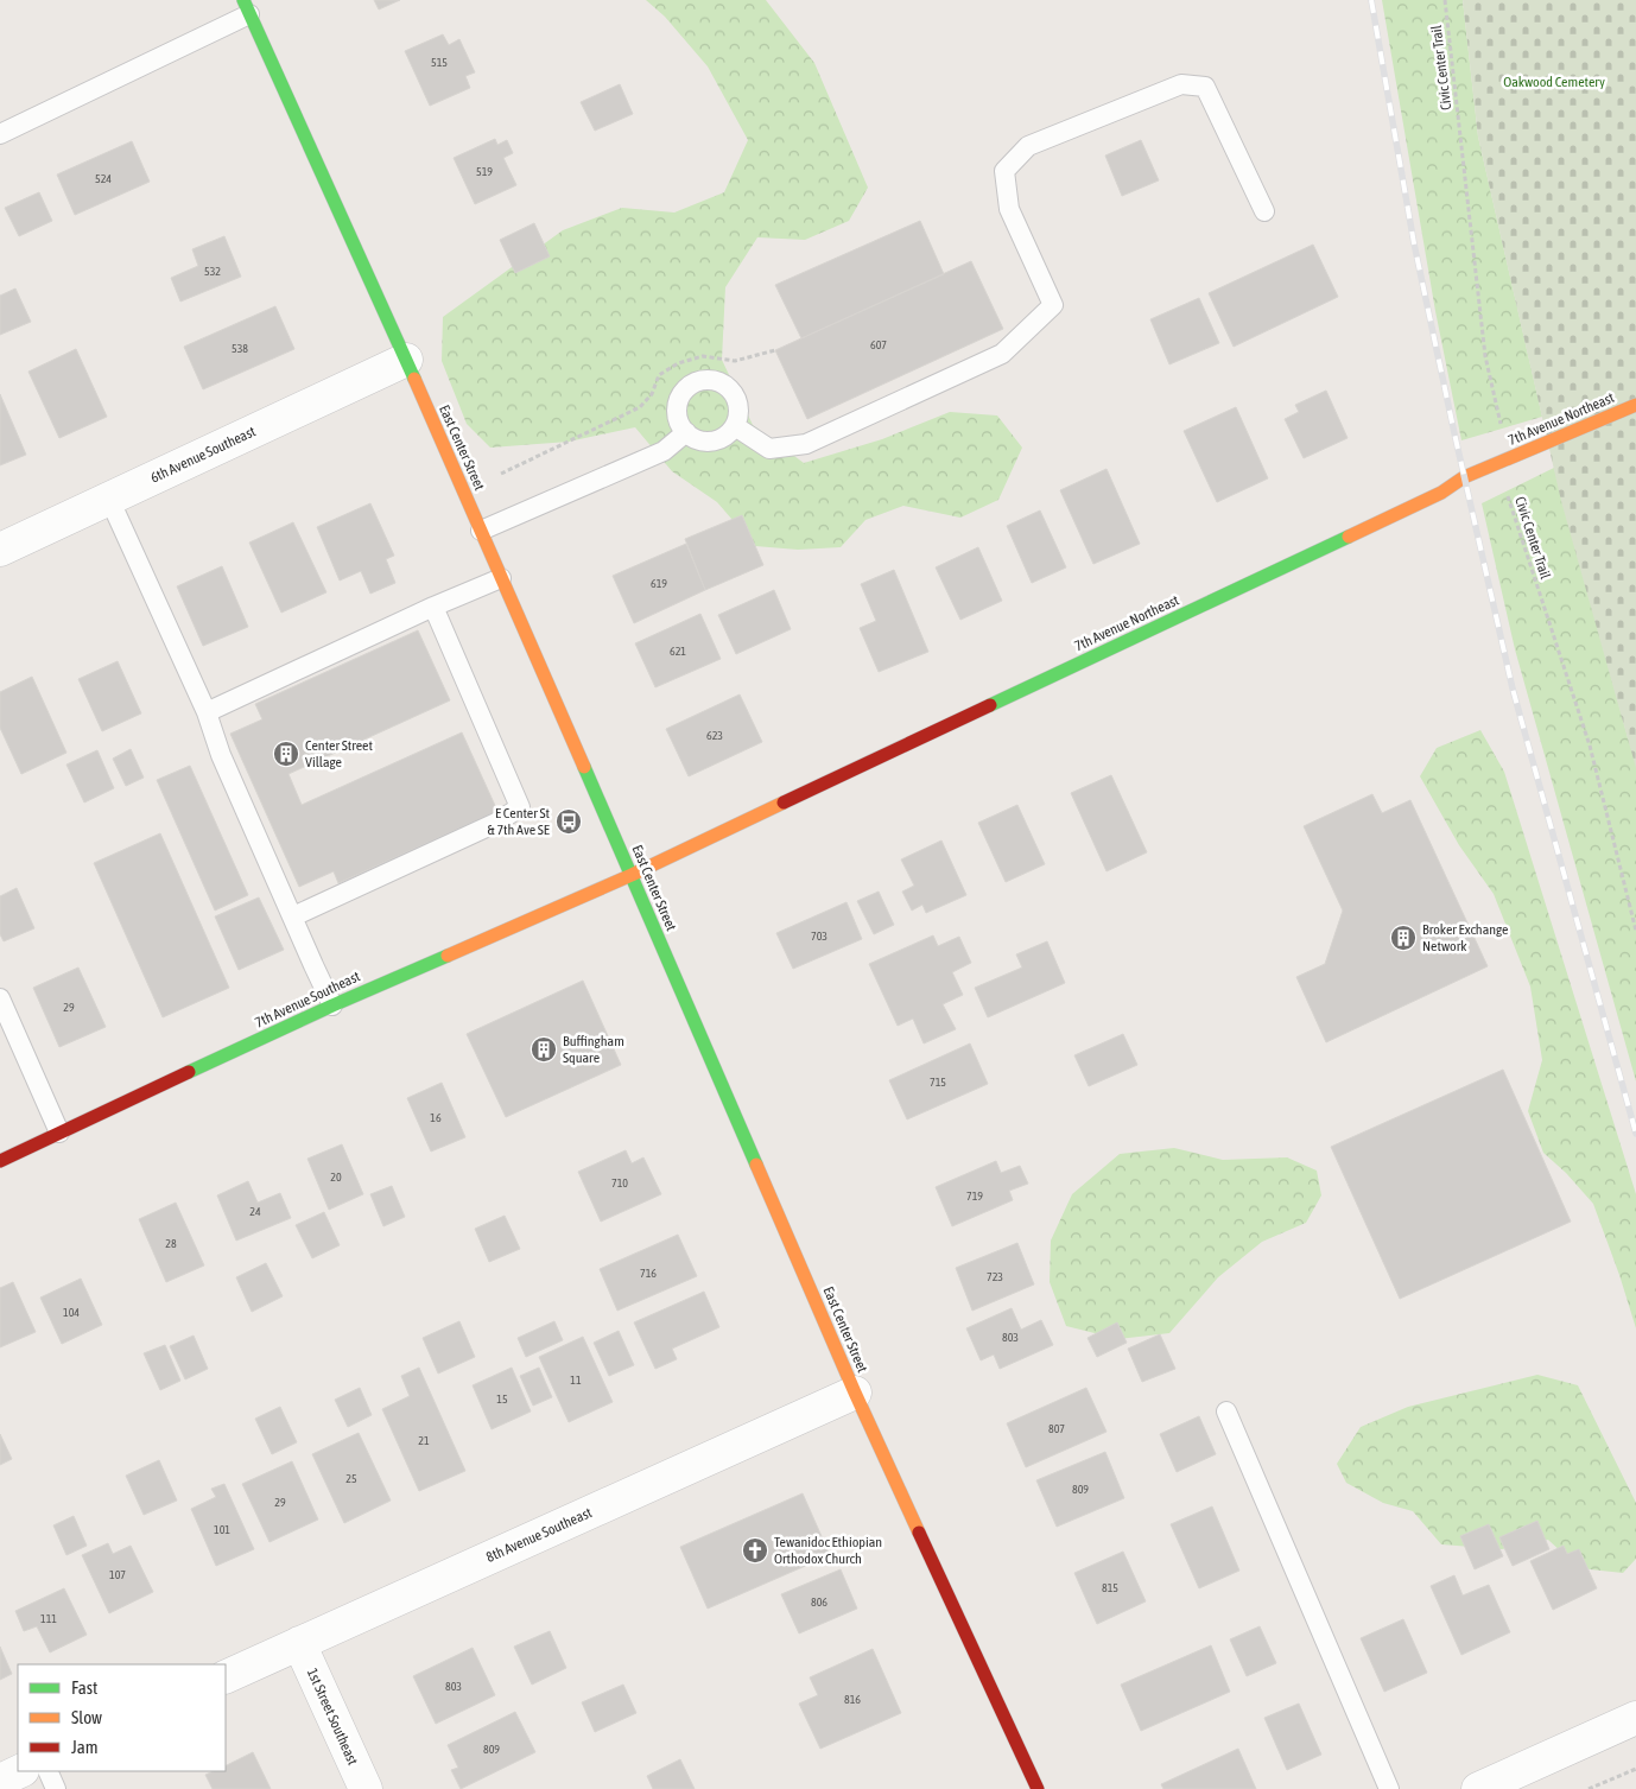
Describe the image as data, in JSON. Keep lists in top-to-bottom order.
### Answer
{
  "streets": {
    "street": [
      "7th Avenue Northeast",
      "East Center Street",
      "6th Avenue Southeast",
      "7th Avenue Southeast",
      "8th Avenue Southeast",
      "1st Street Southeast"
    ],
    "path": ["Civic Center Trail"]
  },
  "crossings": [
    ["Civic Center Trail", "7th Avenue Northeast"],
    ["7th Avenue Northeast", "East Center Street"],
    ["7th Avenue Northeast", "7th Avenue Southeast"],
    ["East Center Street", "6th Avenue Southeast"],
    ["East Center Street", "7th Avenue Southeast"],
    ["East Center Street", "8th Avenue Southeast"],
    ["8th Avenue Southeast", "1st Street Southeast"]
  ],
  "parks": ["Oakwood Cemetery"],
  "places": {
    "building": ["Center Street Village", "Broker Exchange Network", "Buffingham Square"],
    "bus stop": ["E Center St & 7th Ave SE"],
    "church": ["Tewanidoc Ethiopian Orthodox Church"]
  },
  "house_numbers": [
    "515",
    "519",
    "524",
    "532",
    "607",
    "538",
    "619",
    "621",
    "623",
    "703",
    "29",
    "715",
    "16",
    "20",
    "710",
    "719",
    "24",
    "28",
    "716",
    "723",
    "104",
    "803",
    "11",
    "15",
    "807",
    "21",
    "25",
    "809",
    "29",
    "101",
    "107",
    "815",
    "806",
    "111",
    "803",
    "816",
    "809"
  ],
  "legend": ["Fast", "Slow", "Jam"]
}
